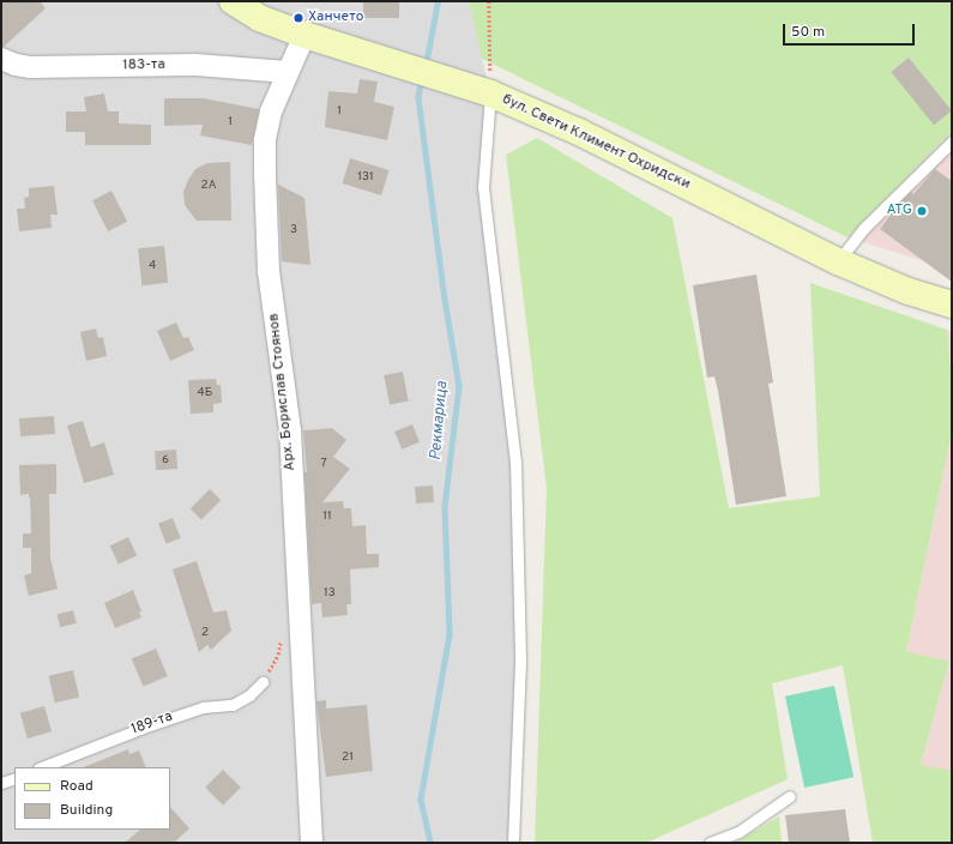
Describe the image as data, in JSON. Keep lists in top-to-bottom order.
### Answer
{
  "streets": {
    "main road": ["бул. Свети Климент Охридски"],
    "street": ["183-та", "Арх. Борислав Стоянов"],
    "lane": ["189-та"]
  },
  "crossings": [
    ["183-та", "Арх. Борислав Стоянов"],
    ["бул. Свети Климент Охридски", "Арх. Борислав Стоянов"]
  ],
  "water": ["Рекмарица"],
  "places": ["Ханчето", "ATG"],
  "house_numbers": [
    "1",
    "1",
    "131",
    "2А",
    "3",
    "4",
    "4Б",
    "6",
    "7",
    "11",
    "13",
    "2",
    "21"
  ],
  "legend": ["Road", "Building"],
  "scale_bar": "50 m"
}
